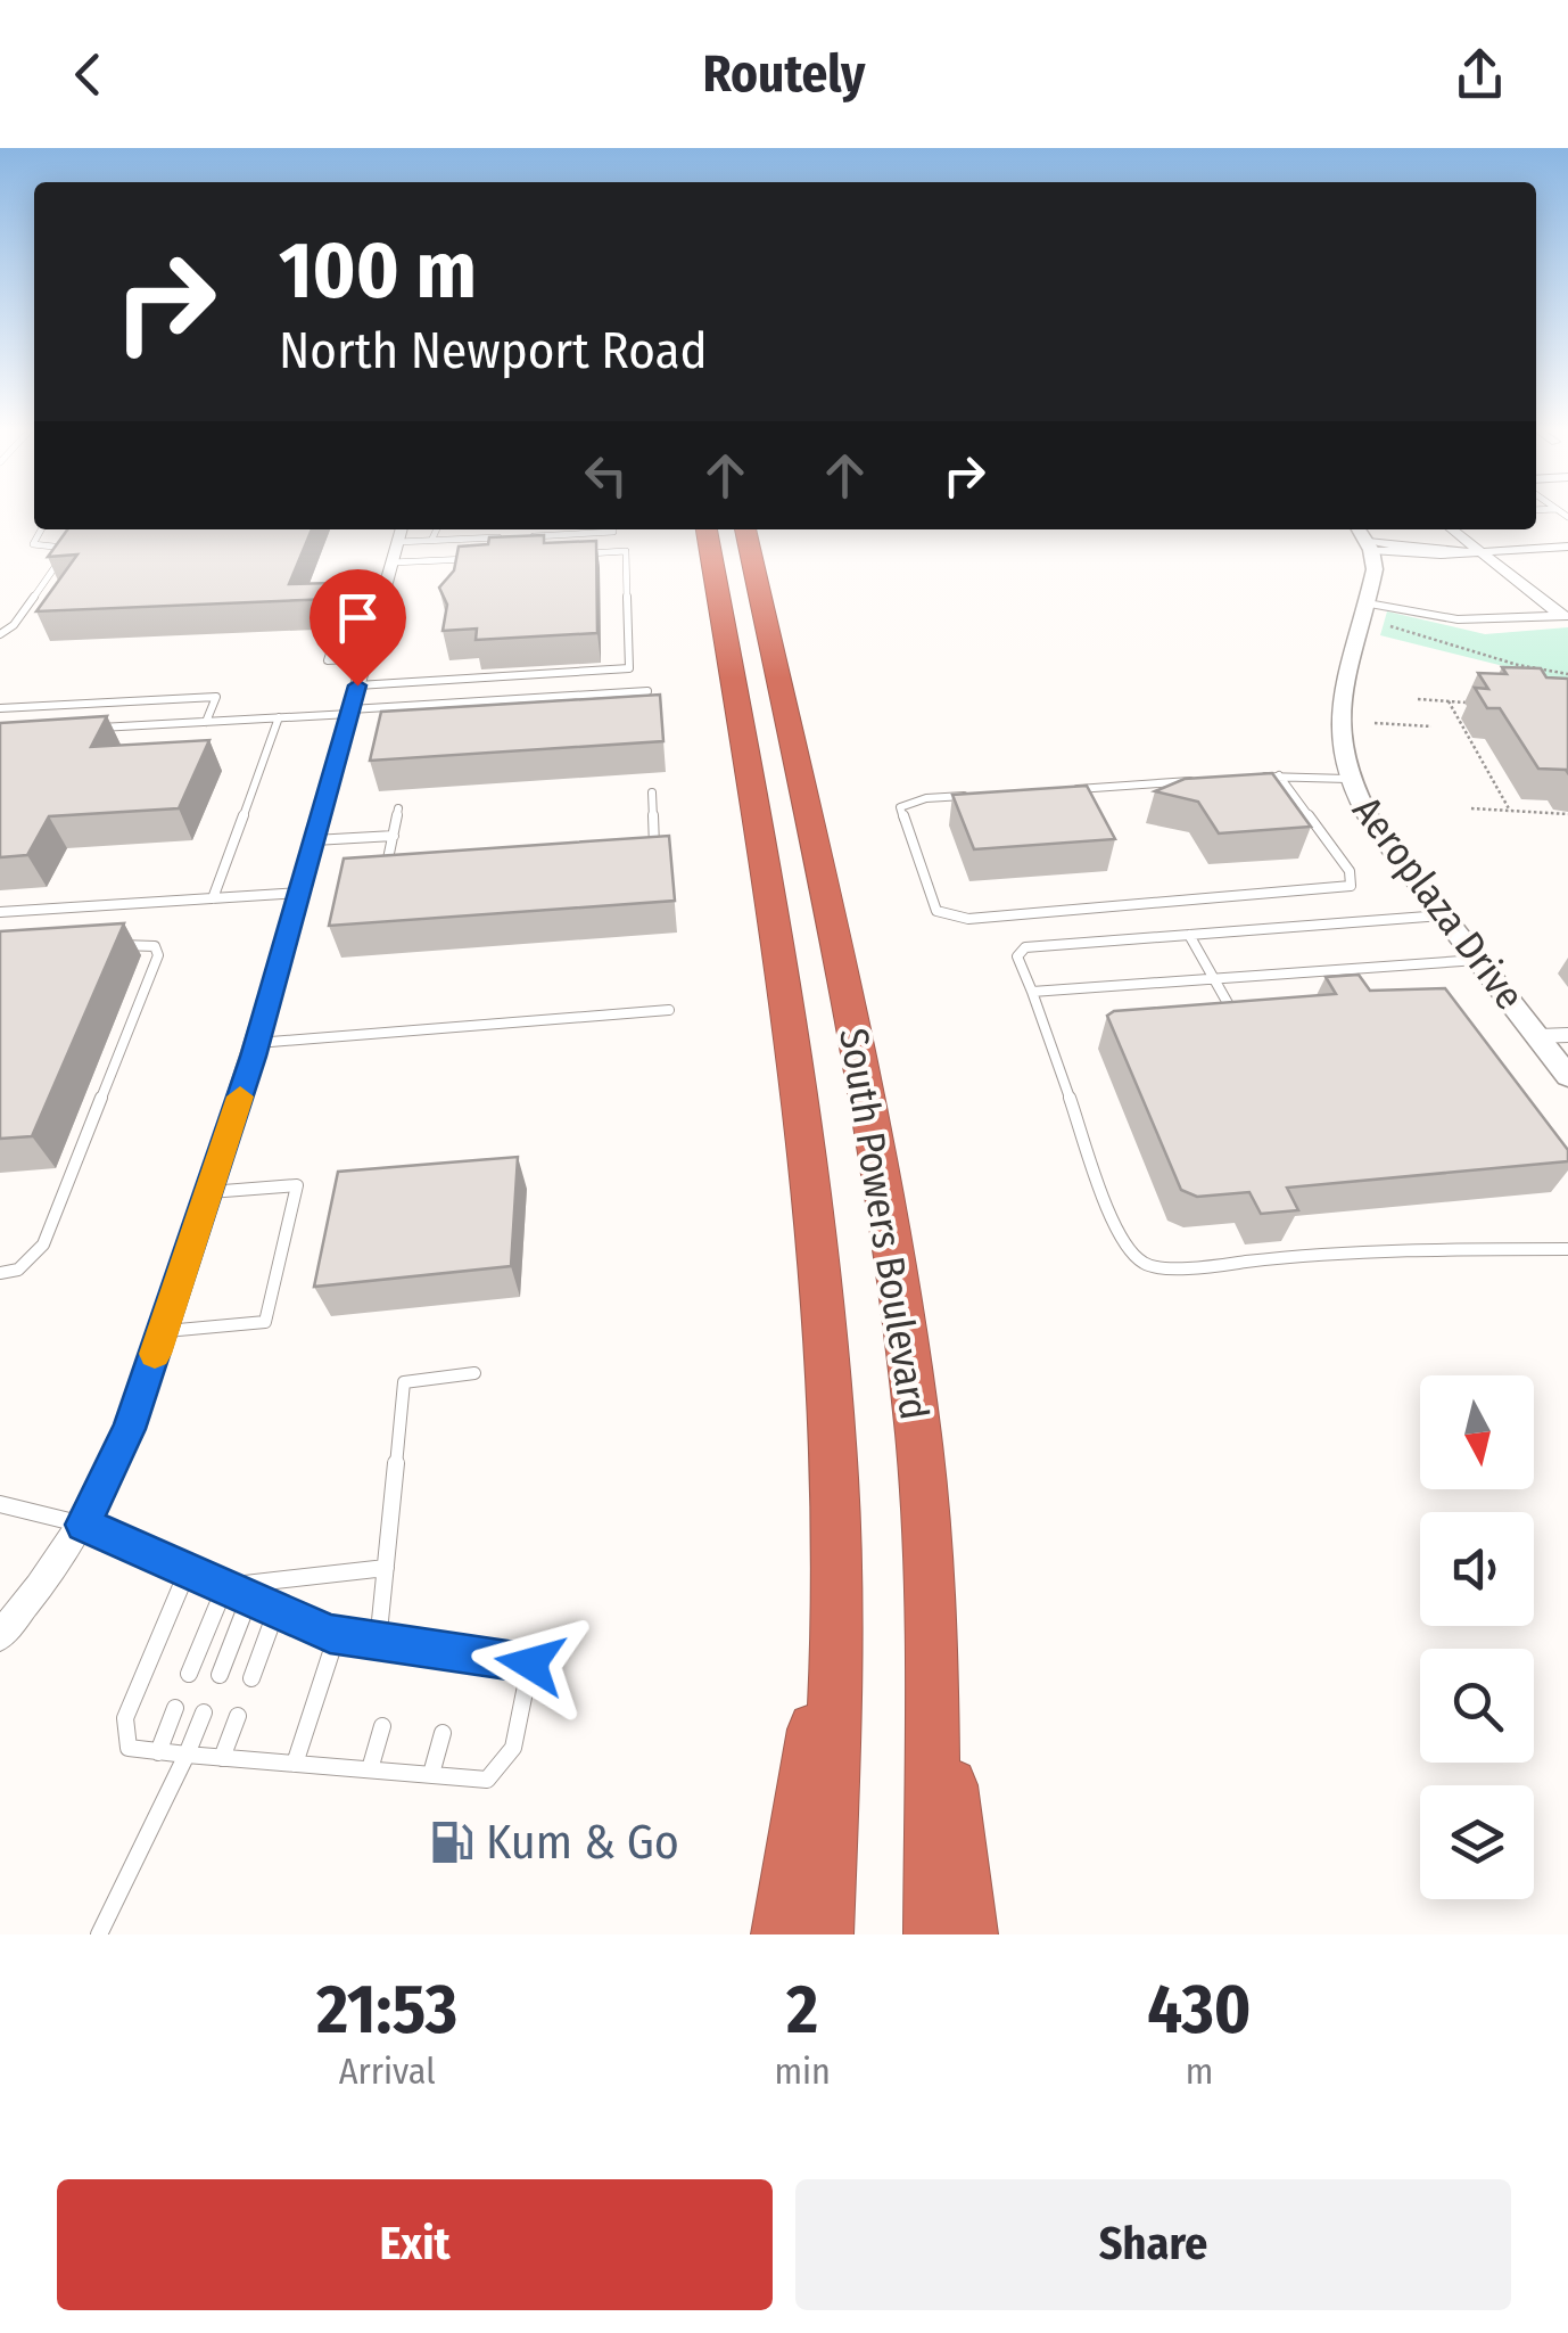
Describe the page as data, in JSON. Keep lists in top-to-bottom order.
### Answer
{
  "streets": {
    "highway": ["South Powers Boulevard"],
    "street": ["Aeroplaza Drive"]
  },
  "places": {
    "fuel station": ["Kum & Go"]
  },
  "north": "bottom",
  "page": {
    "header": "Routely",
    "turn": ["100 m", "North Newport Road"],
    "eta": [
      "21:53",
      "Arrival",
      "2",
      "min",
      "430",
      "m"
    ],
    "buttons": ["Exit", "Share"]
  }
}
